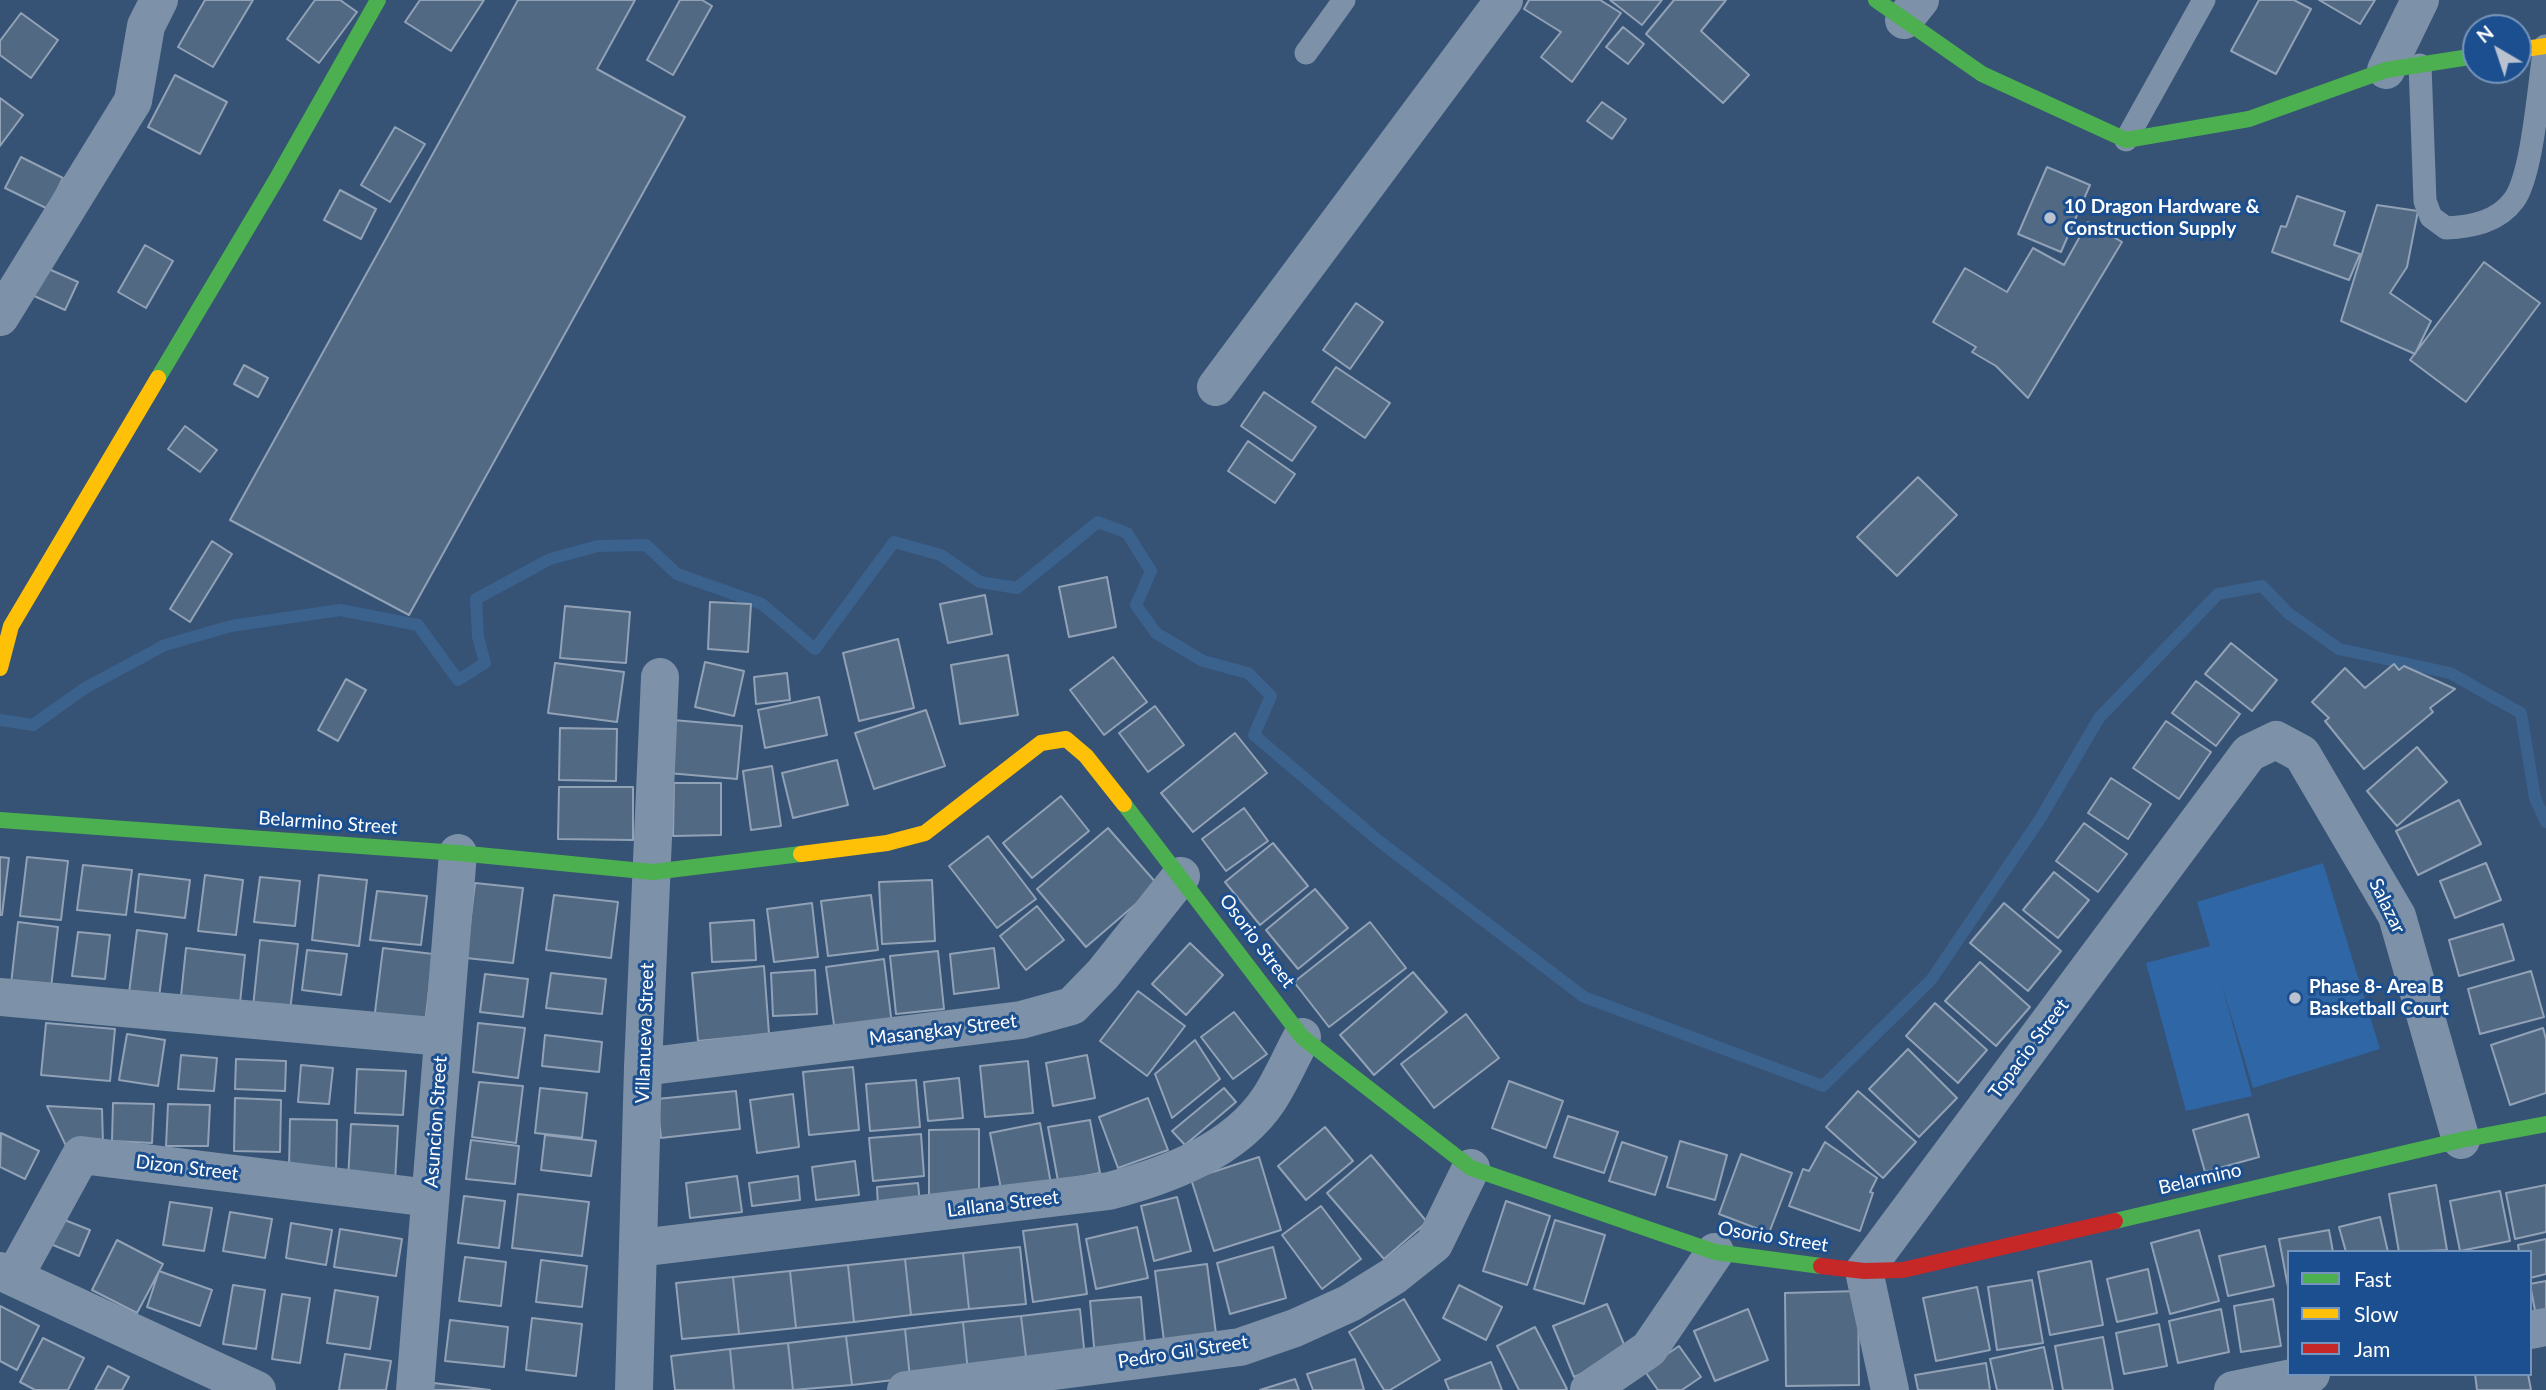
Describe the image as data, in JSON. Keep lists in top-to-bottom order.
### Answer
{
  "streets": {
    "street": [
      "Belarmino Street",
      "Salazar",
      "Osorio Street",
      "Masangkay Street",
      "Villanueva Street",
      "Topacio Street",
      "Asuncion Street",
      "Dizon Street",
      "Belarmino",
      "Lallana Street",
      "Pedro Gil Street"
    ]
  },
  "crossings": [
    ["Belarmino Street", "Osorio Street"],
    ["Belarmino Street", "Villanueva Street"],
    ["Belarmino Street", "Asuncion Street"],
    ["Salazar", "Topacio Street"],
    ["Salazar", "Belarmino"],
    ["Osorio Street", "Masangkay Street"],
    ["Osorio Street", "Villanueva Street"],
    ["Osorio Street", "Topacio Street"],
    ["Osorio Street", "Belarmino"],
    ["Osorio Street", "Lallana Street"],
    ["Osorio Street", "Pedro Gil Street"],
    ["Masangkay Street", "Villanueva Street"],
    ["Villanueva Street", "Lallana Street"],
    ["Topacio Street", "Belarmino"],
    ["Asuncion Street", "Dizon Street"]
  ],
  "places": ["10 Dragon Hardware & Construction Supply", "Phase 8- Area B Basketball Court"],
  "legend": ["Fast", "Slow", "Jam"],
  "north": "top left"
}
